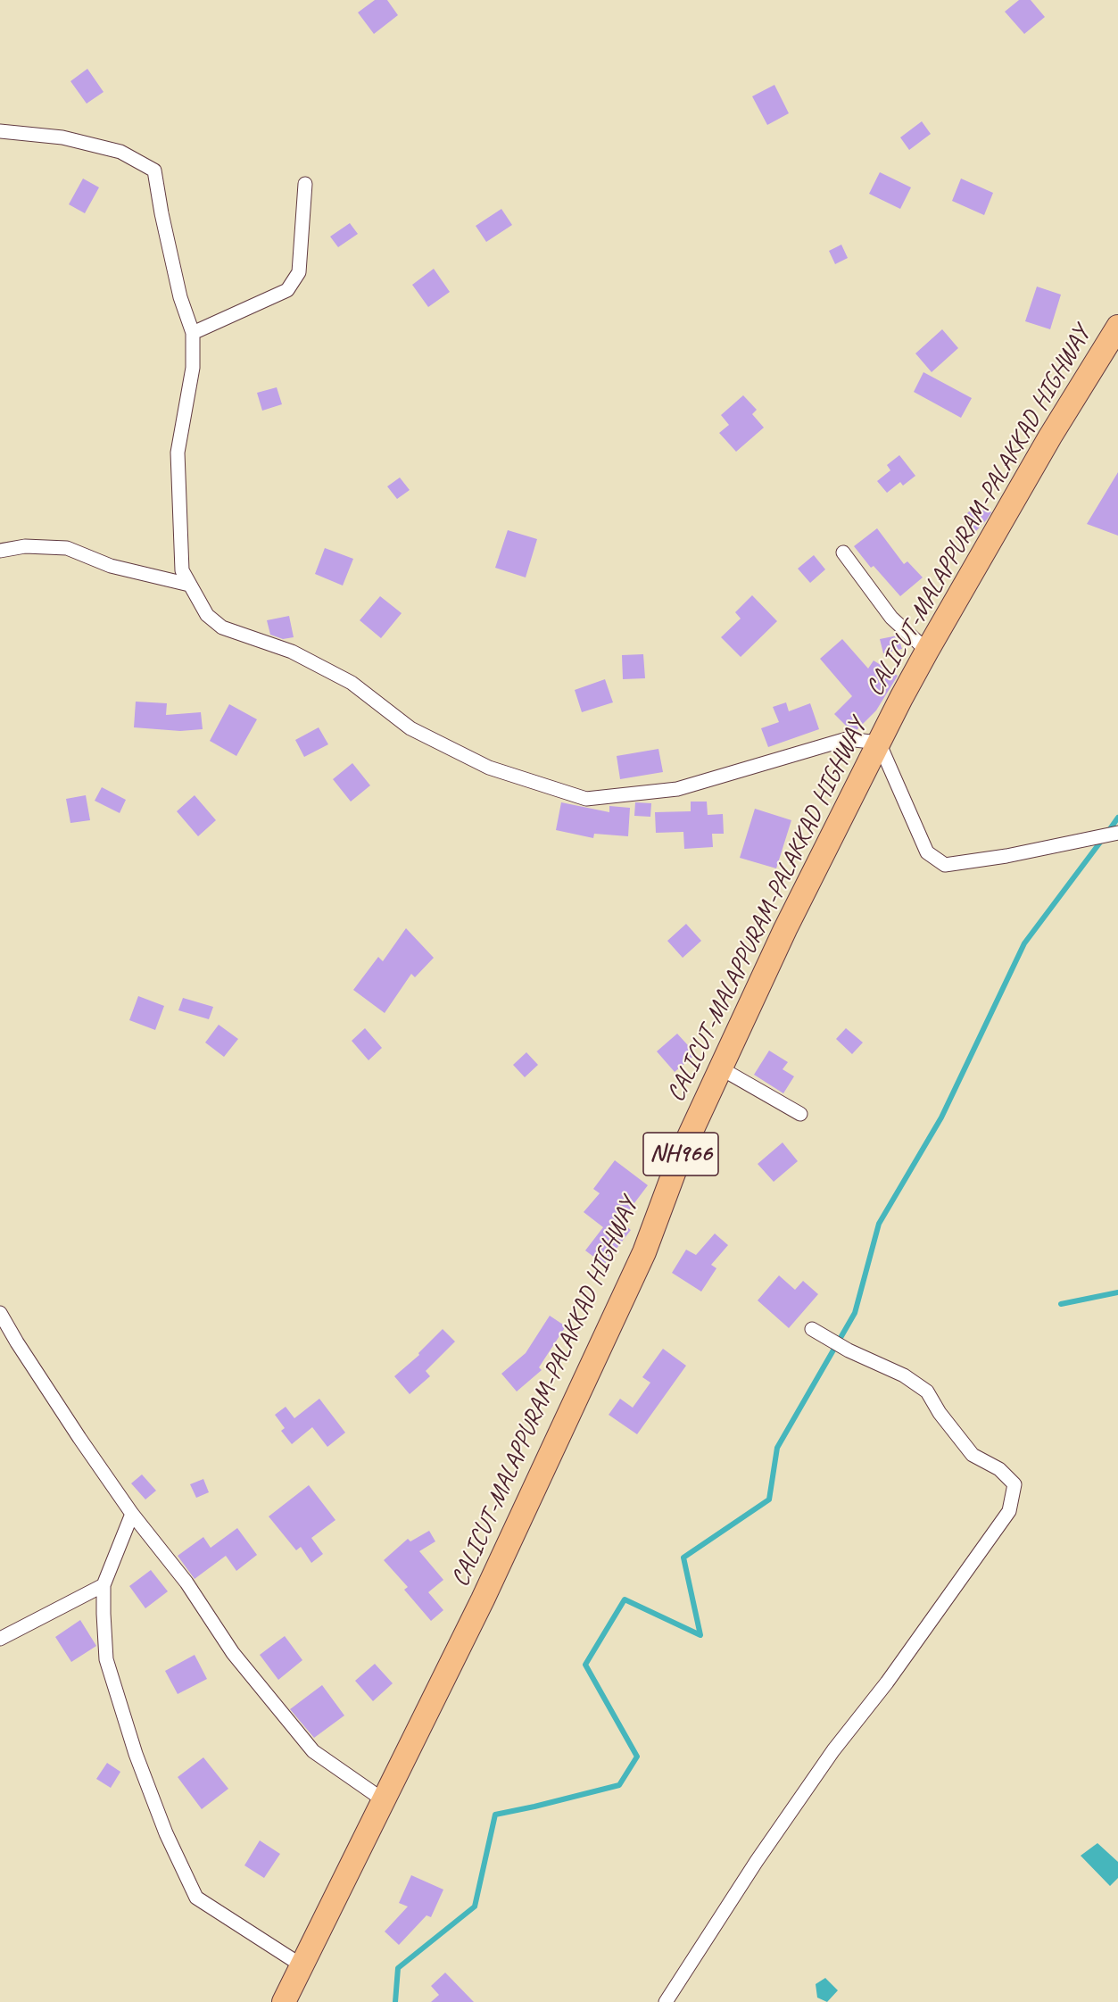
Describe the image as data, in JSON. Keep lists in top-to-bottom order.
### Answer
{
  "streets": {
    "highway": ["CALICUT-MALAPPURAM-PALAKKAD HIGHWAY", "NH966"]
  }
}
